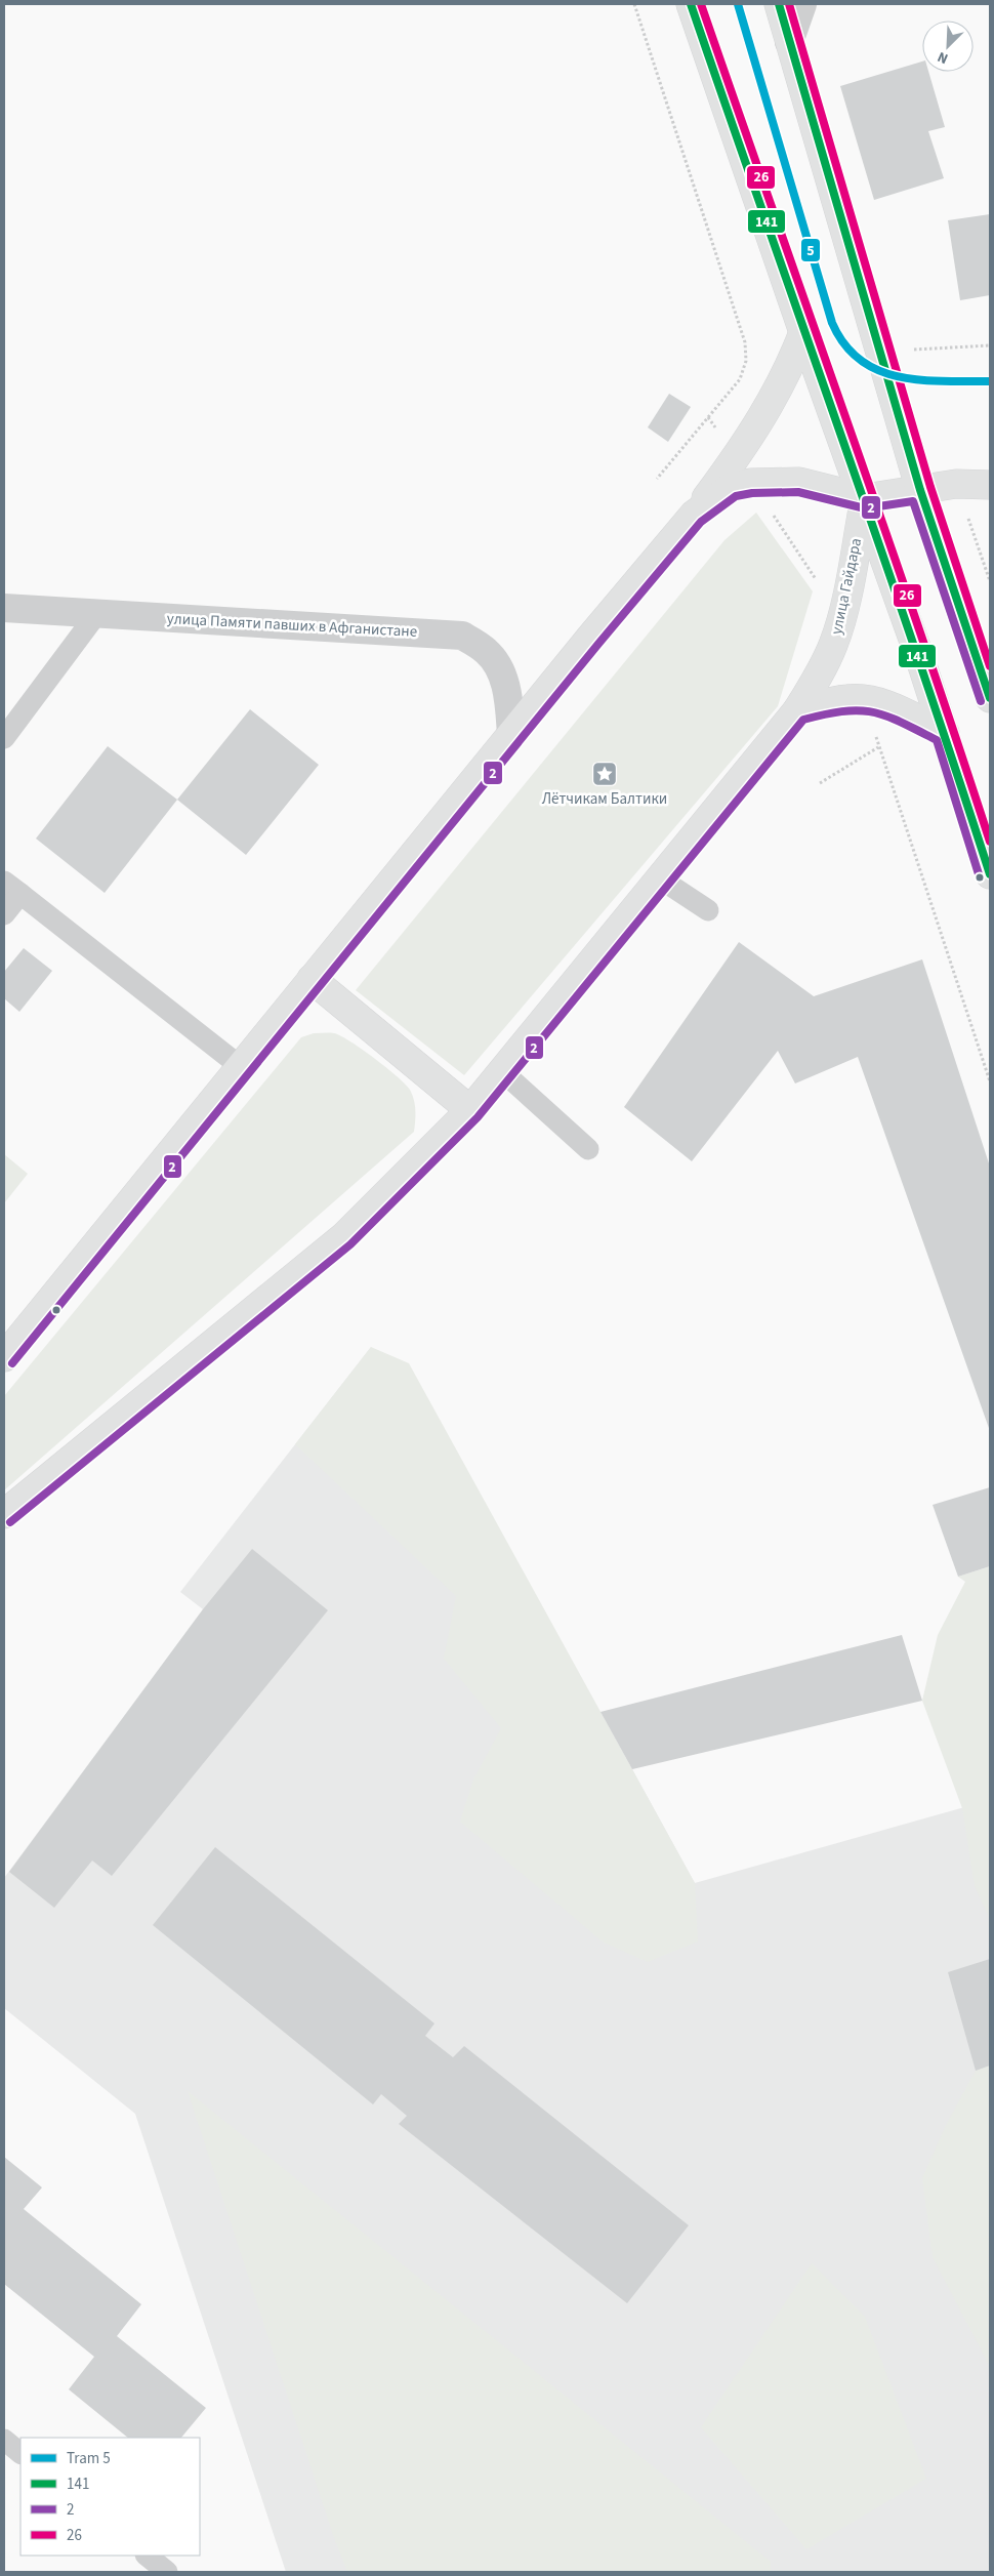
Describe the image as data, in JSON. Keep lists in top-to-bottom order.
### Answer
{
  "streets": {
    "main road": ["улица Гайдара"],
    "street": ["улица Памяти павших в Афганистане"]
  },
  "places": {
    "place": ["Лётчикам Балтики"]
  },
  "lines": [
    "tram line 5",
    "transit line 141",
    "transit line 26",
    "transit line 2"
  ],
  "legend": [
    "Tram 5",
    "141",
    "2",
    "26"
  ],
  "north": "bottom left"
}
